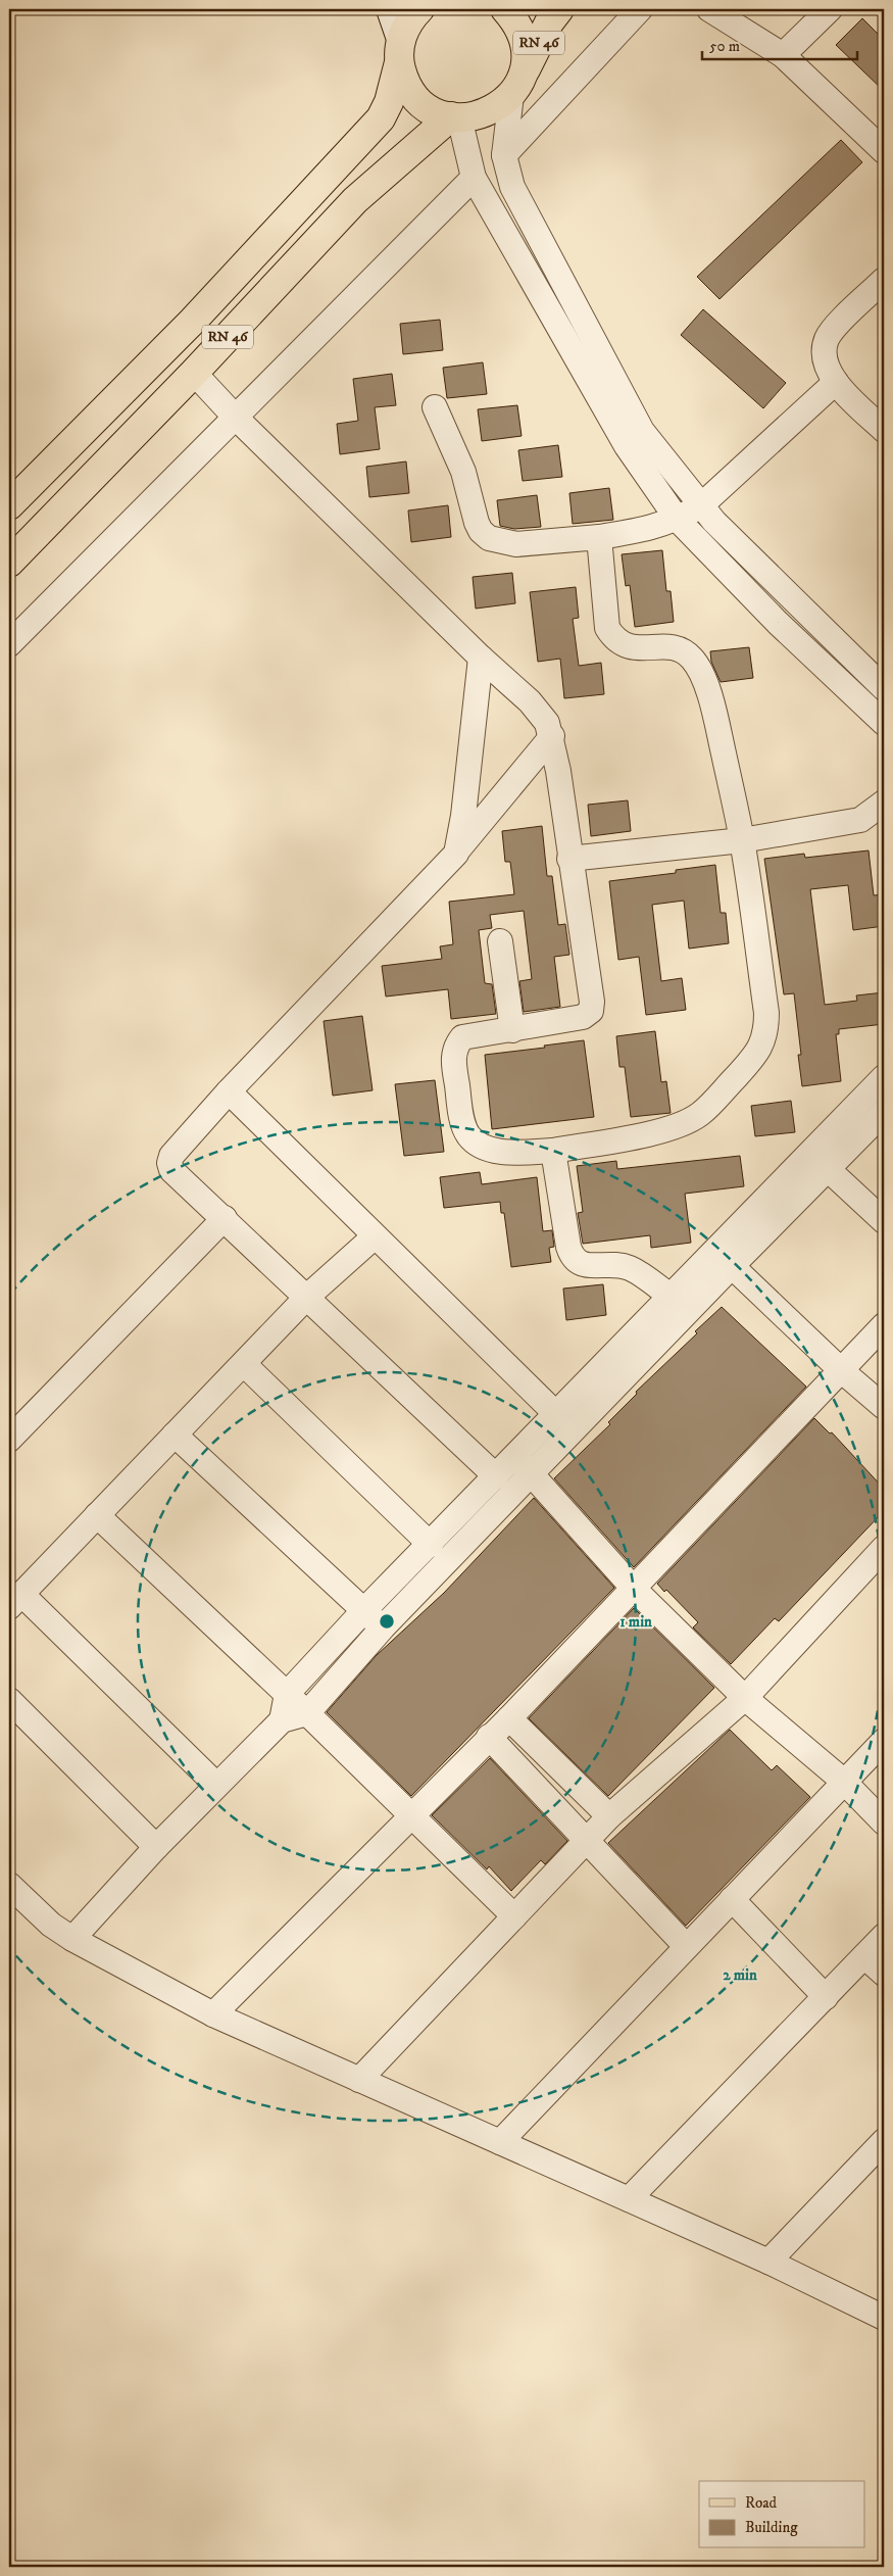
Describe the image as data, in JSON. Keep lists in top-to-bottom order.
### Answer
{
  "streets": {
    "main road": ["RN 46"]
  },
  "legend": ["Road", "Building"],
  "scale_bar": "50 m",
  "rings": ["1 min", "2 min"]
}
